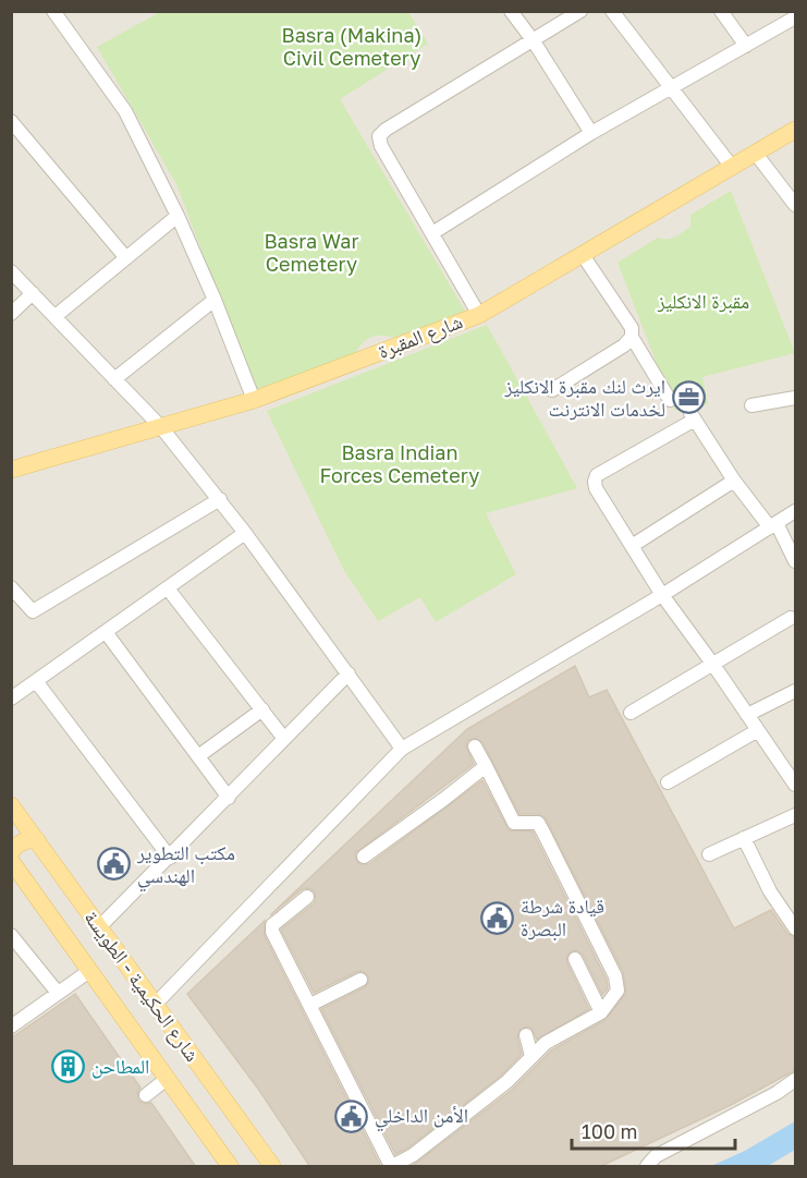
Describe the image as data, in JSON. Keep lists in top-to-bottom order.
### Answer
{
  "streets": {
    "main road": ["شارع المقبرة", "شارع الحكيمية - الطويسة"]
  },
  "parks": [
    "Basra (Makina) Civil Cemetery",
    "Basra War Cemetery",
    "مقبرة الانكليز",
    "Basra Indian Forces Cemetery"
  ],
  "places": {
    "office": ["ايرث لنك مقبرة الانكليز لخدمات الانترنت"],
    "public building": ["مكتب التطوير الهندسي", "قيادة شرطة البصرة", "الأمن الداخلي"],
    "building": ["المطاحن"]
  },
  "scale_bar": "100 m"
}
